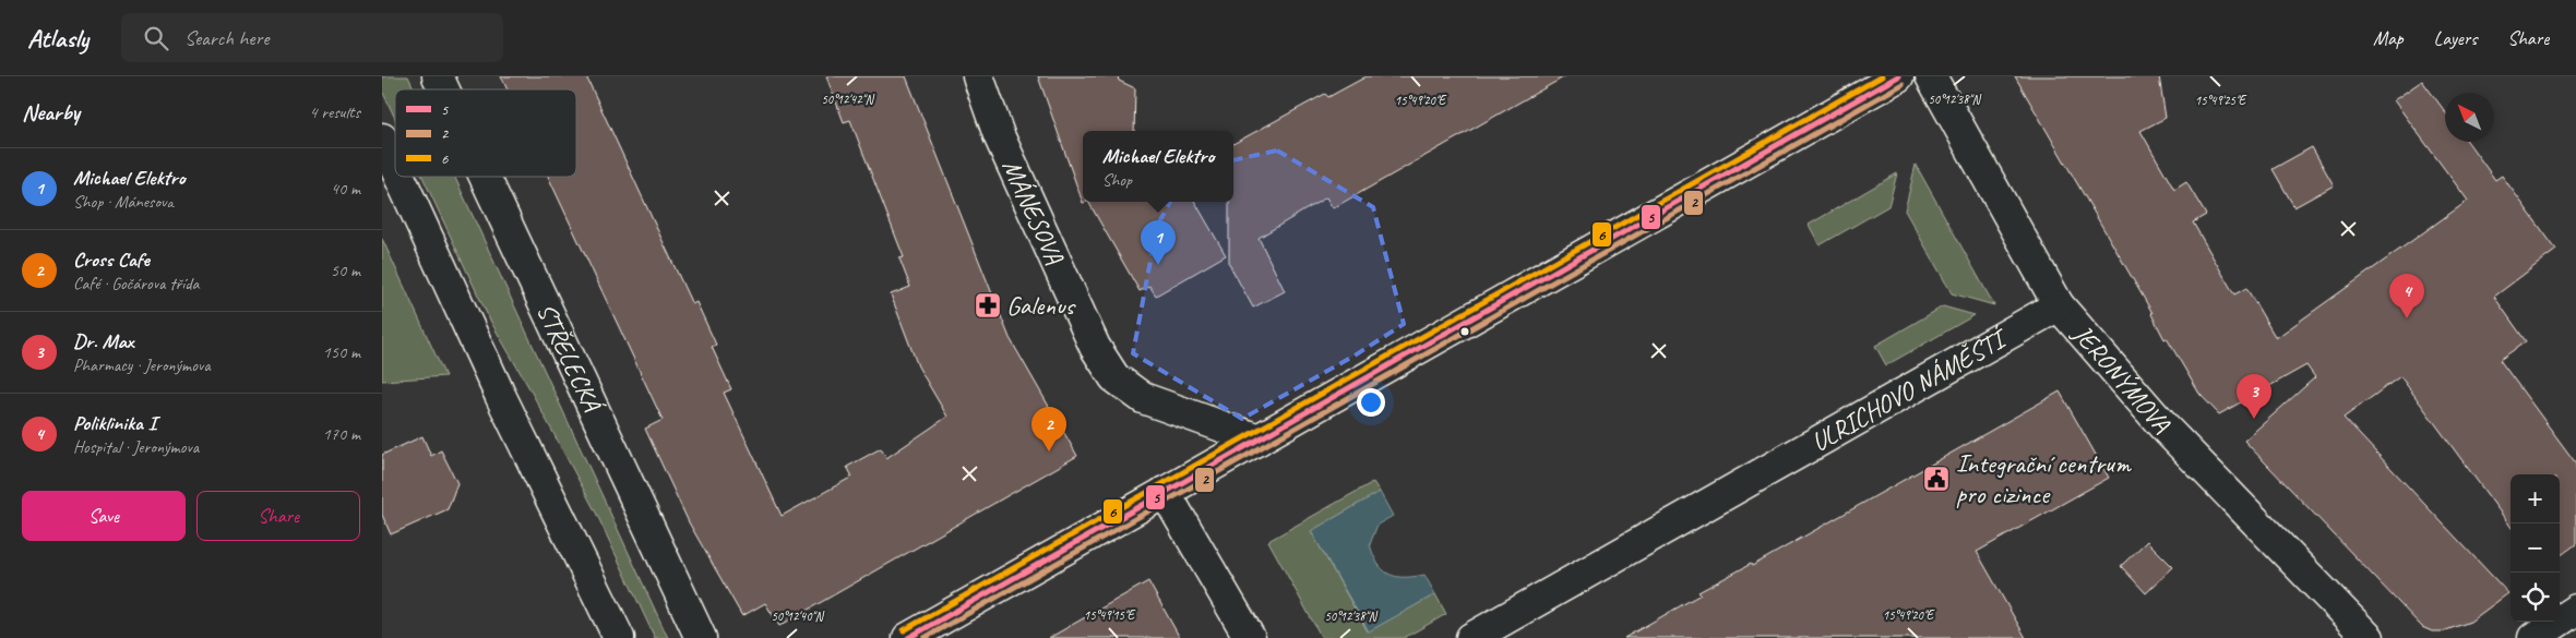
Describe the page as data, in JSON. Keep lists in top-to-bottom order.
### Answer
{
  "streets": {
    "street": [
      "MÁNESOVA",
      "STŘELECKÁ",
      "JERONÝMOVA",
      "ULRICHOVO NÁMĚSTÍ"
    ]
  },
  "crossings": [
    ["JERONÝMOVA", "ULRICHOVO NÁMĚSTÍ"]
  ],
  "places": {
    "pharmacy": ["Galenus"],
    "public building": ["Integrační centrum pro cizince"]
  },
  "lines": ["transit line 5", "transit line 6", "transit line 2"],
  "legend": ["5", "2", "6"],
  "north": "top left",
  "page": {
    "header": "Atlasly",
    "search": "Search here",
    "nav": ["Map", "Layers", "Share"],
    "heading": ["Nearby", "4 results"],
    "popup": ["Michael Elektro", "Shop"],
    "list": [
      {
        "mark": "1",
        "name": "Michael Elektro",
        "note": "Shop · Mánesova",
        "value": "40 m"
      },
      {
        "mark": "2",
        "name": "Cross Cafe",
        "note": "Café · Gočárova třída",
        "value": "50 m"
      },
      {
        "mark": "3",
        "name": "Dr. Max",
        "note": "Pharmacy · Jeronýmova",
        "value": "150 m"
      },
      {
        "mark": "4",
        "name": "Poliklinika I",
        "note": "Hospital · Jeronýmova",
        "value": "170 m"
      }
    ],
    "pins": [
      "1",
      "4",
      "3",
      "2"
    ],
    "buttons": ["Save", "Share"],
    "map_buttons": ["+", "−"]
  },
  "coordinates": [
    "50°12'42\"N",
    "50°12'38\"N",
    "15°49'20\"E",
    "15°49'25\"E",
    "15°49'15\"E",
    "50°12'40\"N"
  ]
}
